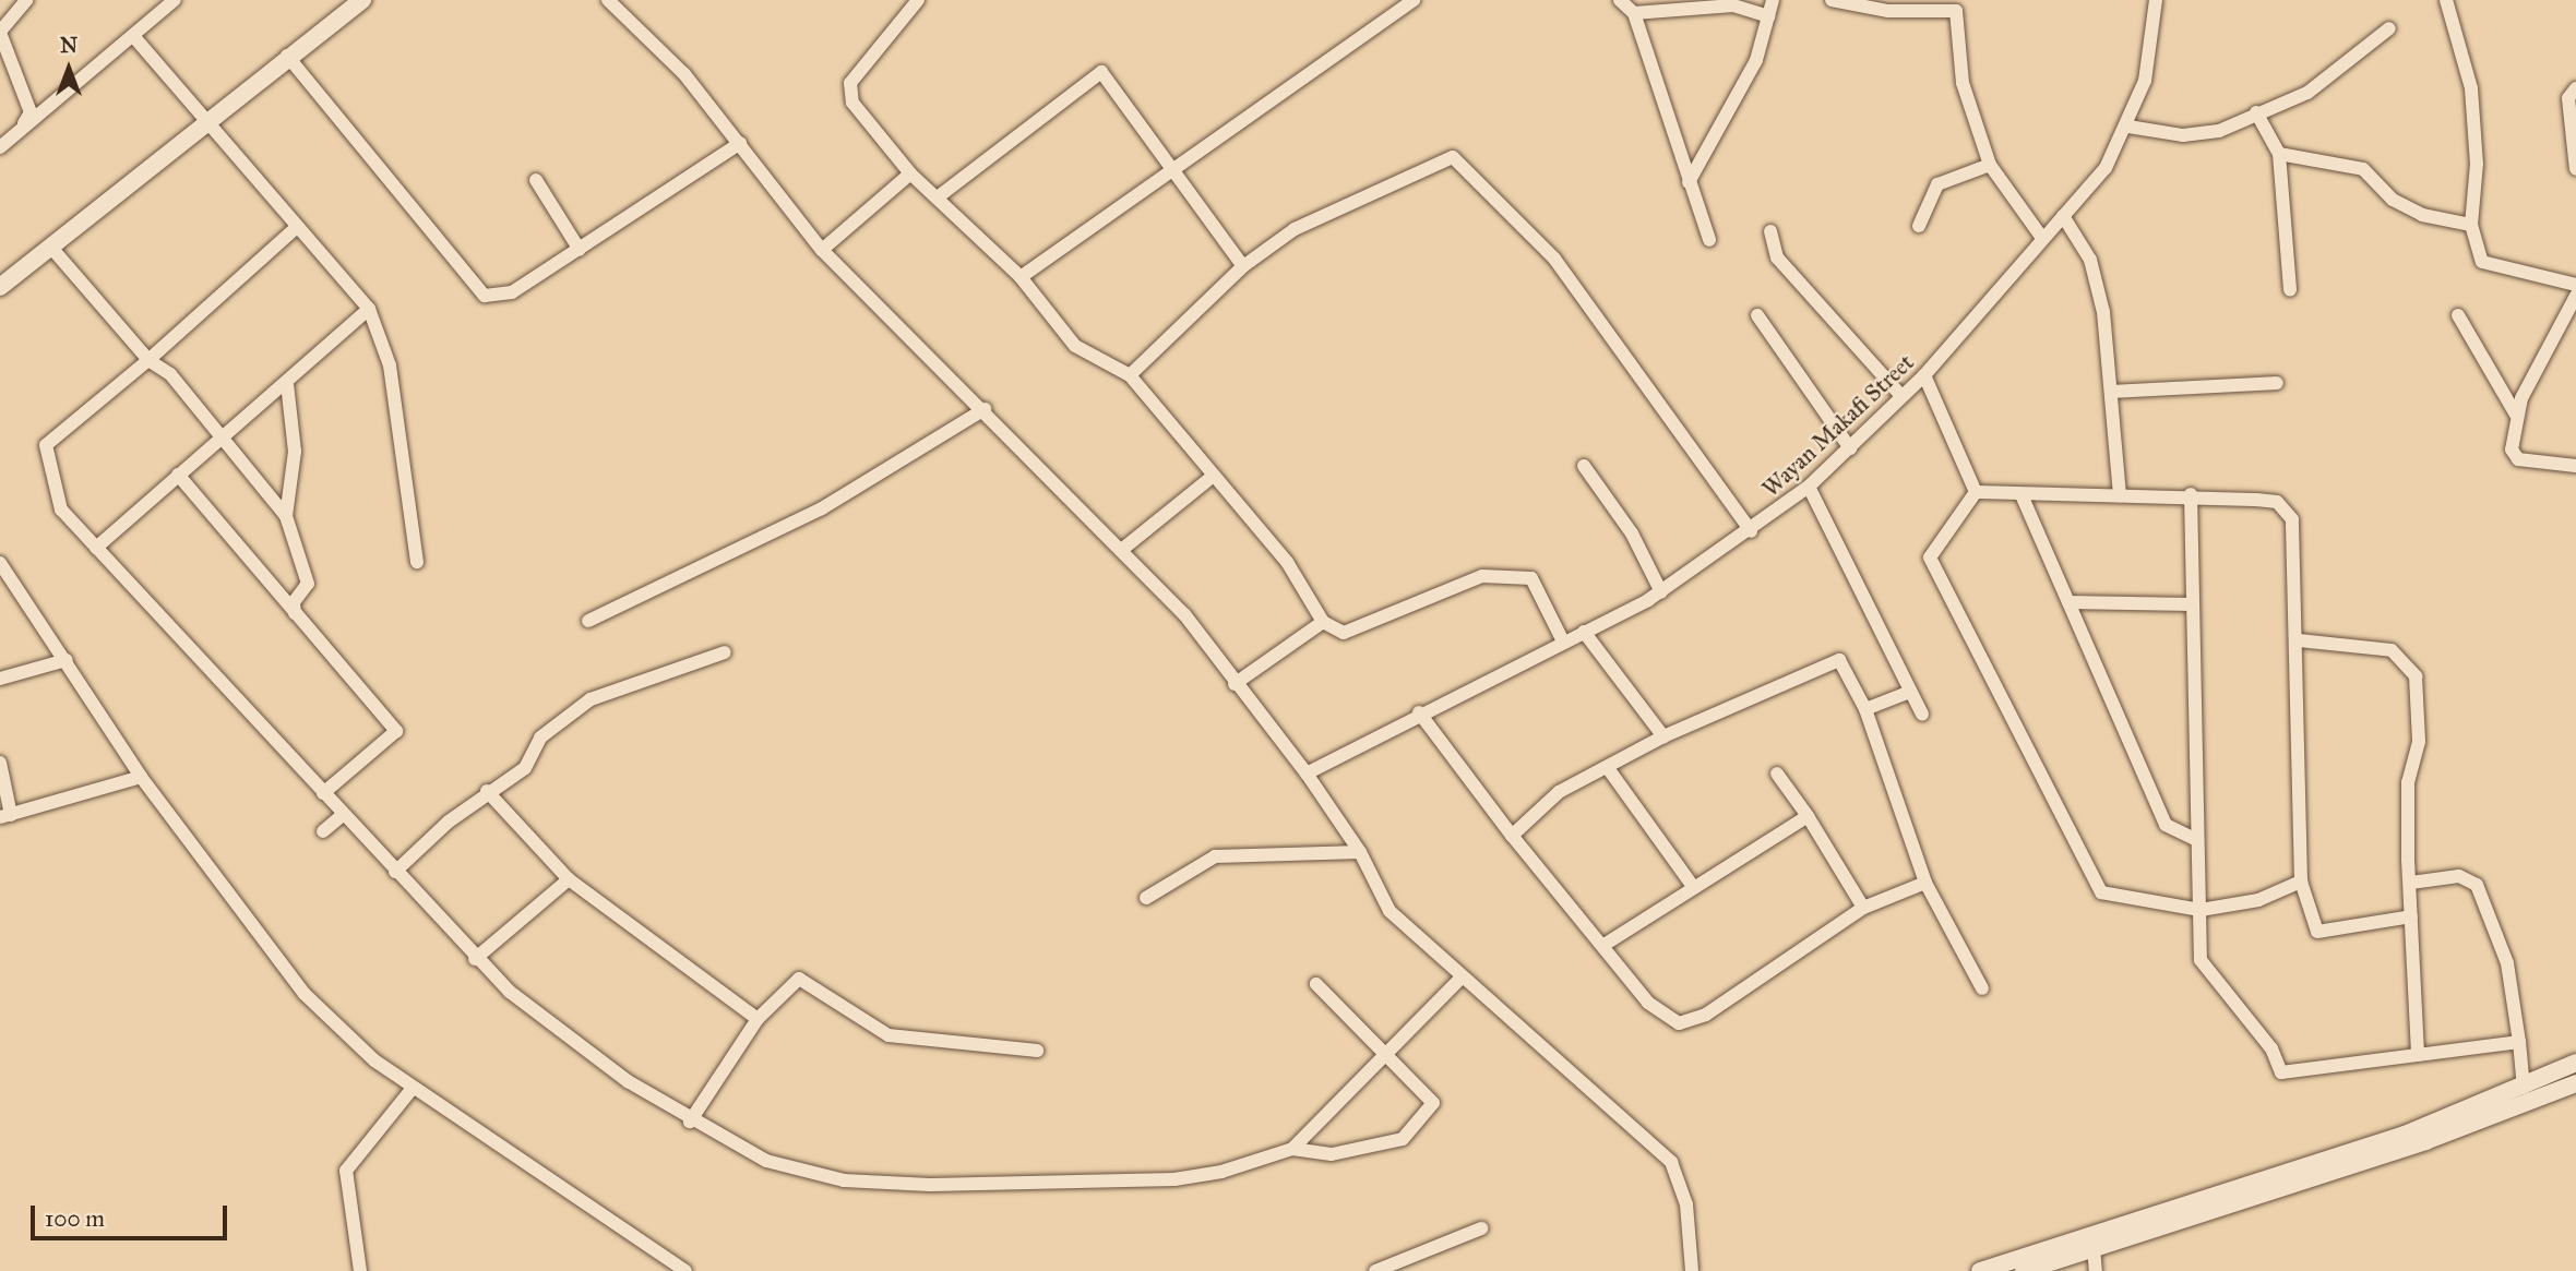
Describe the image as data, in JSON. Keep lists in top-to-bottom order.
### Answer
{
  "streets": {
    "street": ["Wayan Makafi Street"]
  },
  "scale_bar": "100 m",
  "north": "top"
}
